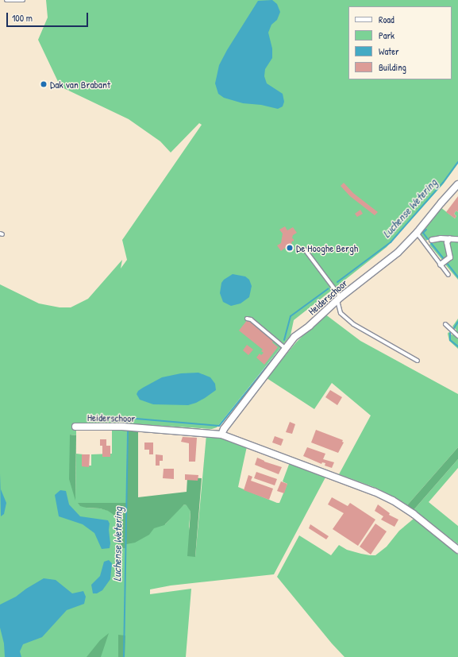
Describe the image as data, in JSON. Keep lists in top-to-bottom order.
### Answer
{
  "streets": {
    "street": ["Heiderschoor"]
  },
  "water": ["Luchense Wetering"],
  "places": ["Dak van Brabant", "De Hooghe Bergh"],
  "legend": [
    "Road",
    "Park",
    "Water",
    "Building"
  ],
  "scale_bar": "100 m"
}
